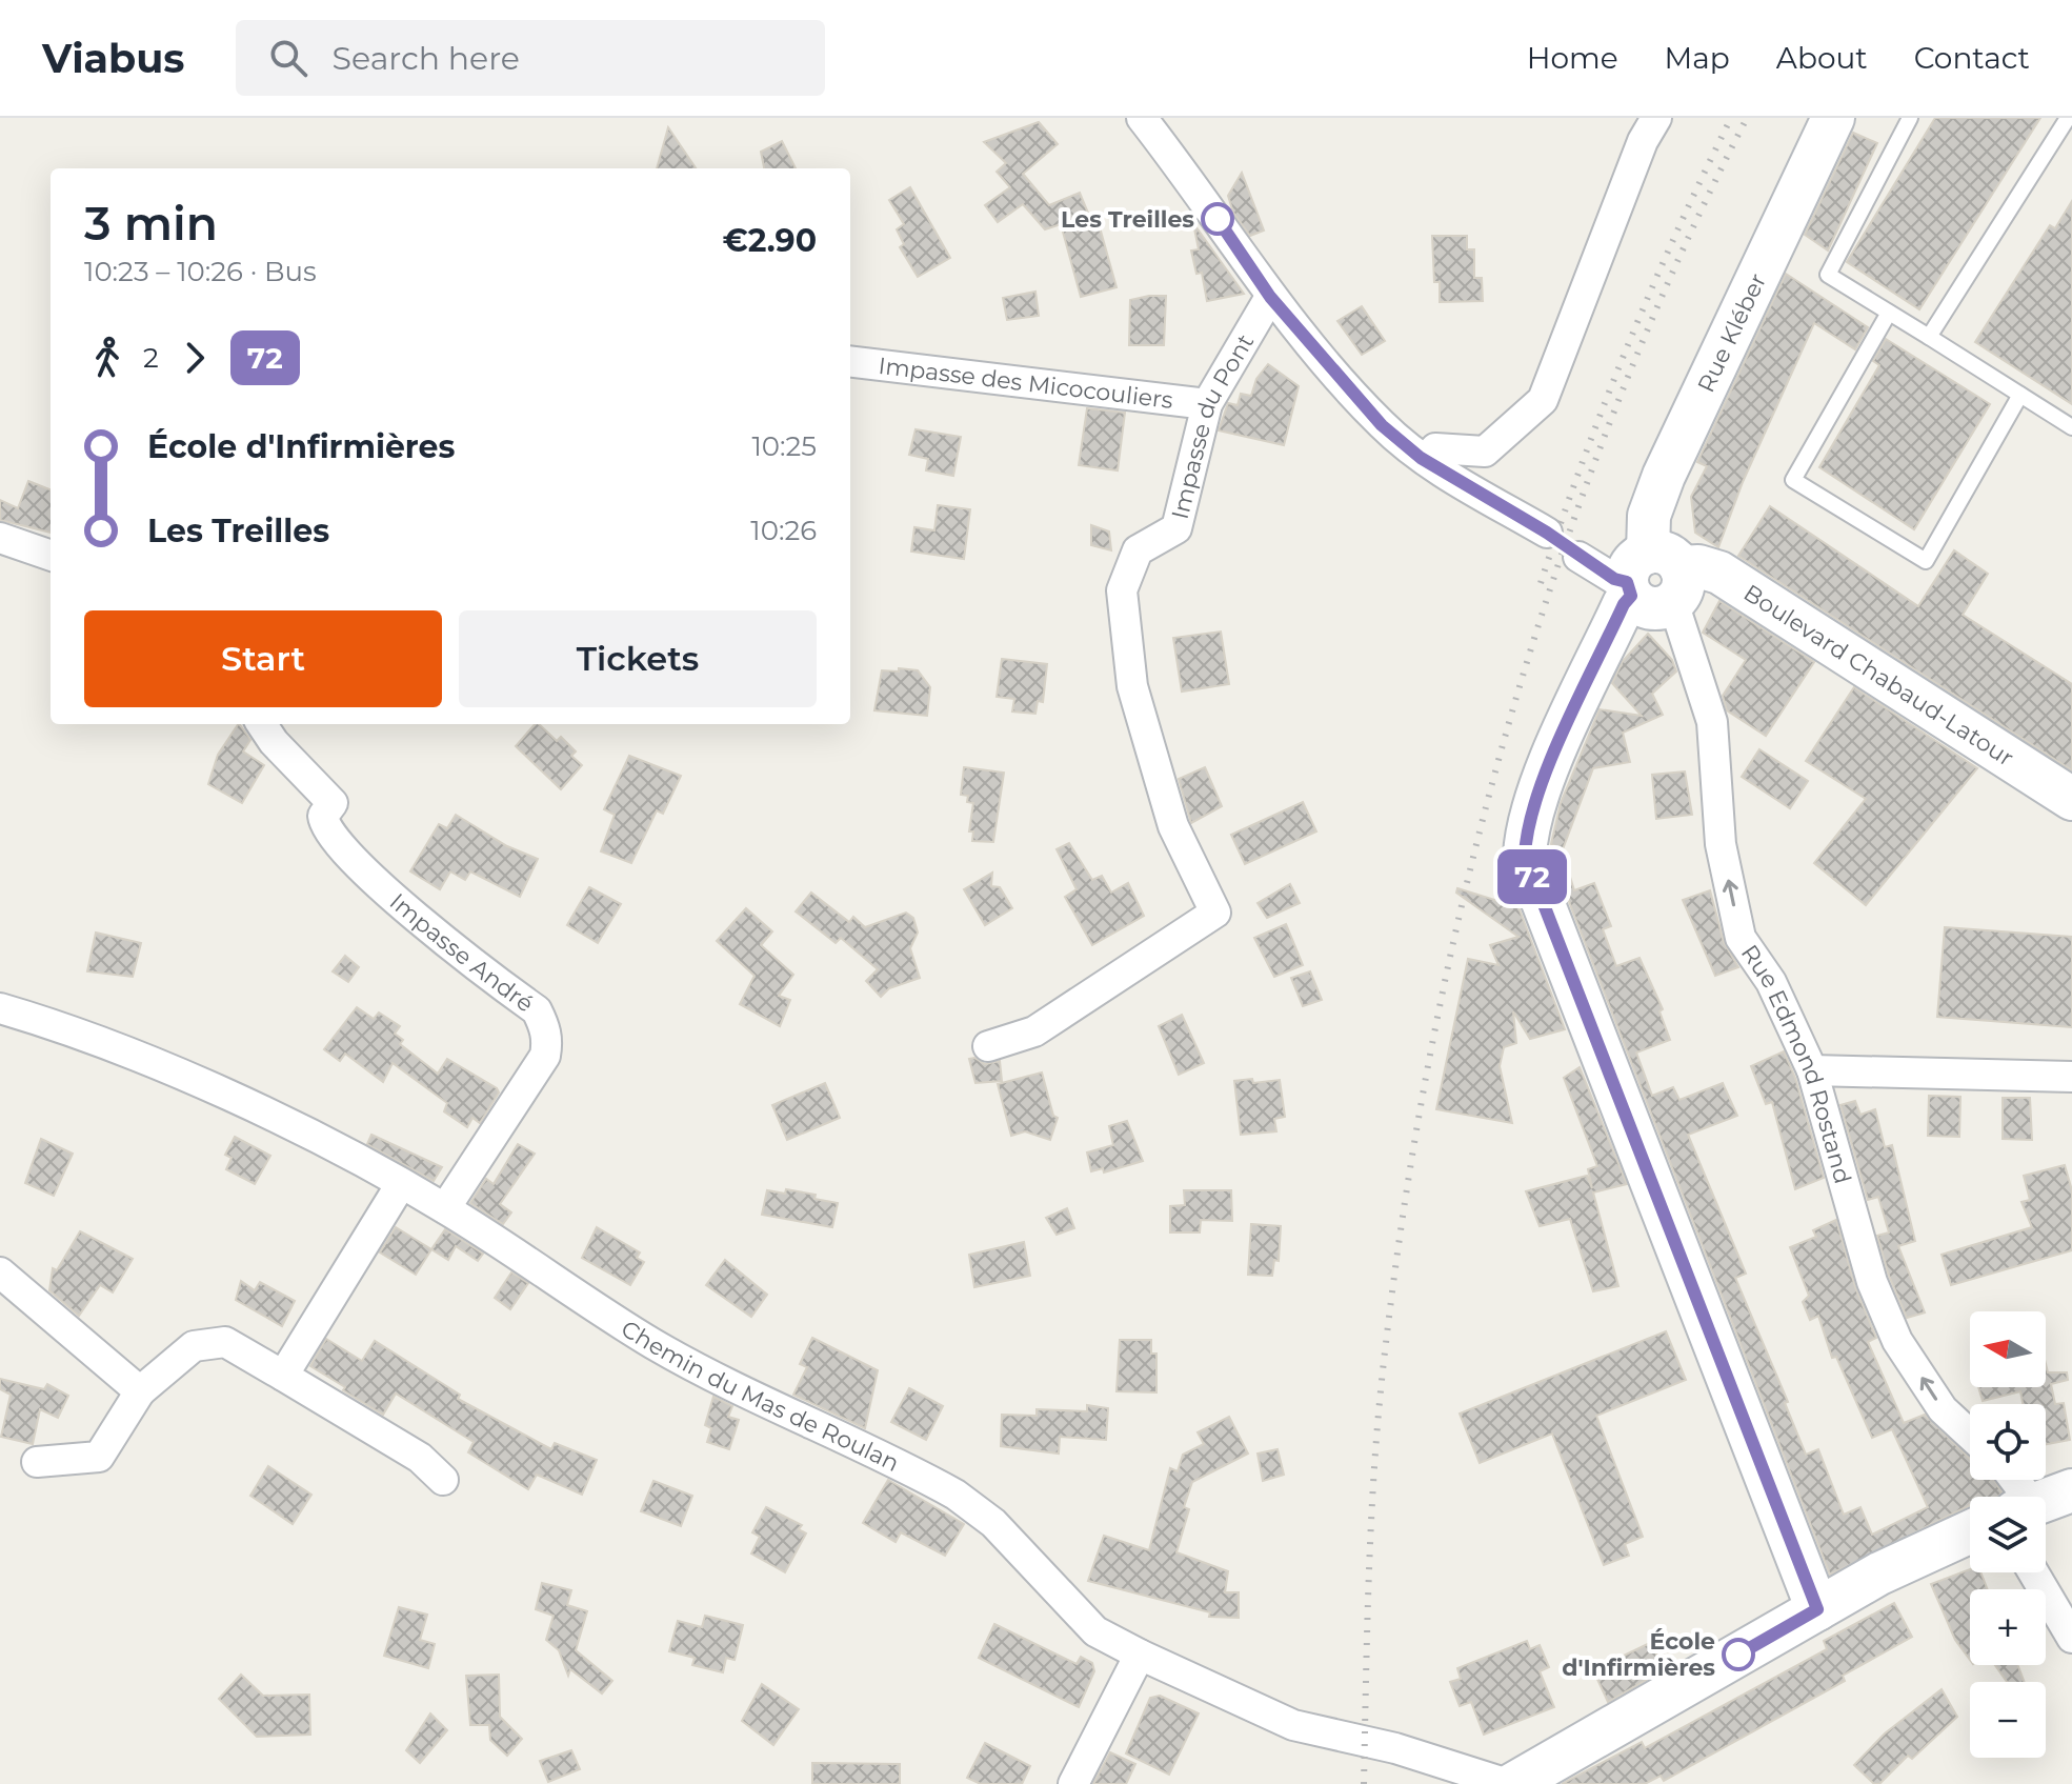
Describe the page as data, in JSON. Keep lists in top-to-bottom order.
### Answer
{
  "streets": {
    "street": [
      "Rue Kléber",
      "Impasse des Micocouliers",
      "Impasse du Pont",
      "Boulevard Chabaud-Latour",
      "Impasse André",
      "Rue Edmond Rostand",
      "Chemin du Mas de Roulan"
    ]
  },
  "crossings": [
    ["Rue Kléber", "Boulevard Chabaud-Latour"],
    ["Rue Kléber", "Rue Edmond Rostand"],
    ["Impasse des Micocouliers", "Impasse du Pont"],
    ["Boulevard Chabaud-Latour", "Rue Edmond Rostand"],
    ["Impasse André", "Chemin du Mas de Roulan"]
  ],
  "one_way": ["Rue Edmond Rostand"],
  "places": ["Les Treilles", "École d'Infirmières"],
  "lines": ["bus line 72"],
  "north": "left",
  "page": {
    "header": "Viabus",
    "search": "Search here",
    "nav": [
      "Home",
      "Map",
      "About",
      "Contact"
    ],
    "on_map": "72",
    "heading": ["3 min", "10:23 – 10:26 · Bus", "€2.90"],
    "legs": ["2", "72"],
    "list": [
      {
        "name": "École d'Infirmières",
        "value": "10:25"
      },
      {
        "name": "Les Treilles",
        "value": "10:26"
      }
    ],
    "buttons": ["Start", "Tickets"],
    "map_buttons": ["+", "−"]
  }
}
